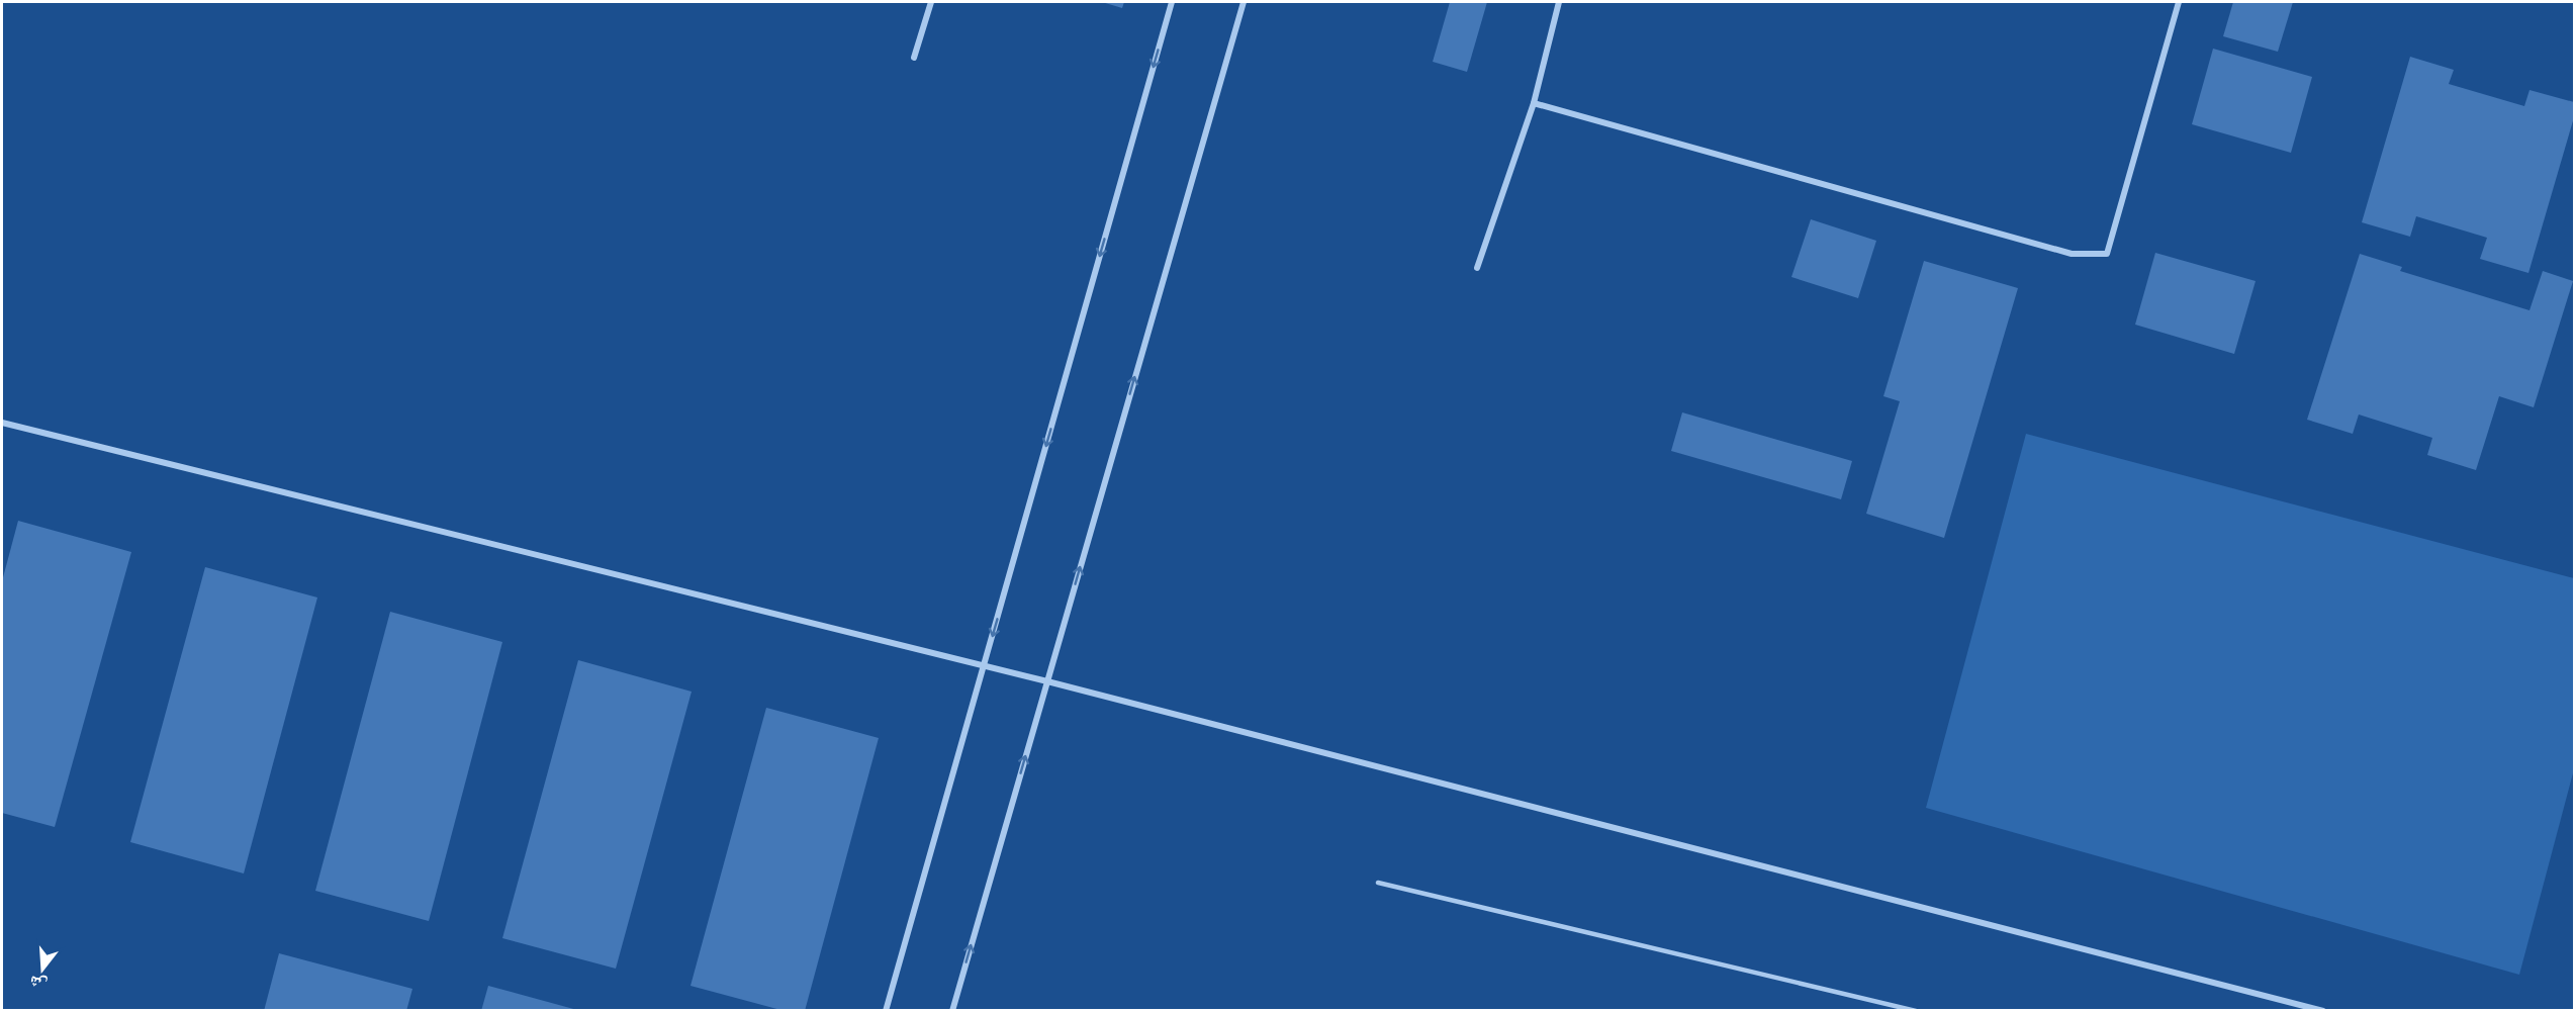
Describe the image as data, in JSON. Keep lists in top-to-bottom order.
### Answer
{
  "north": "bottom"
}
